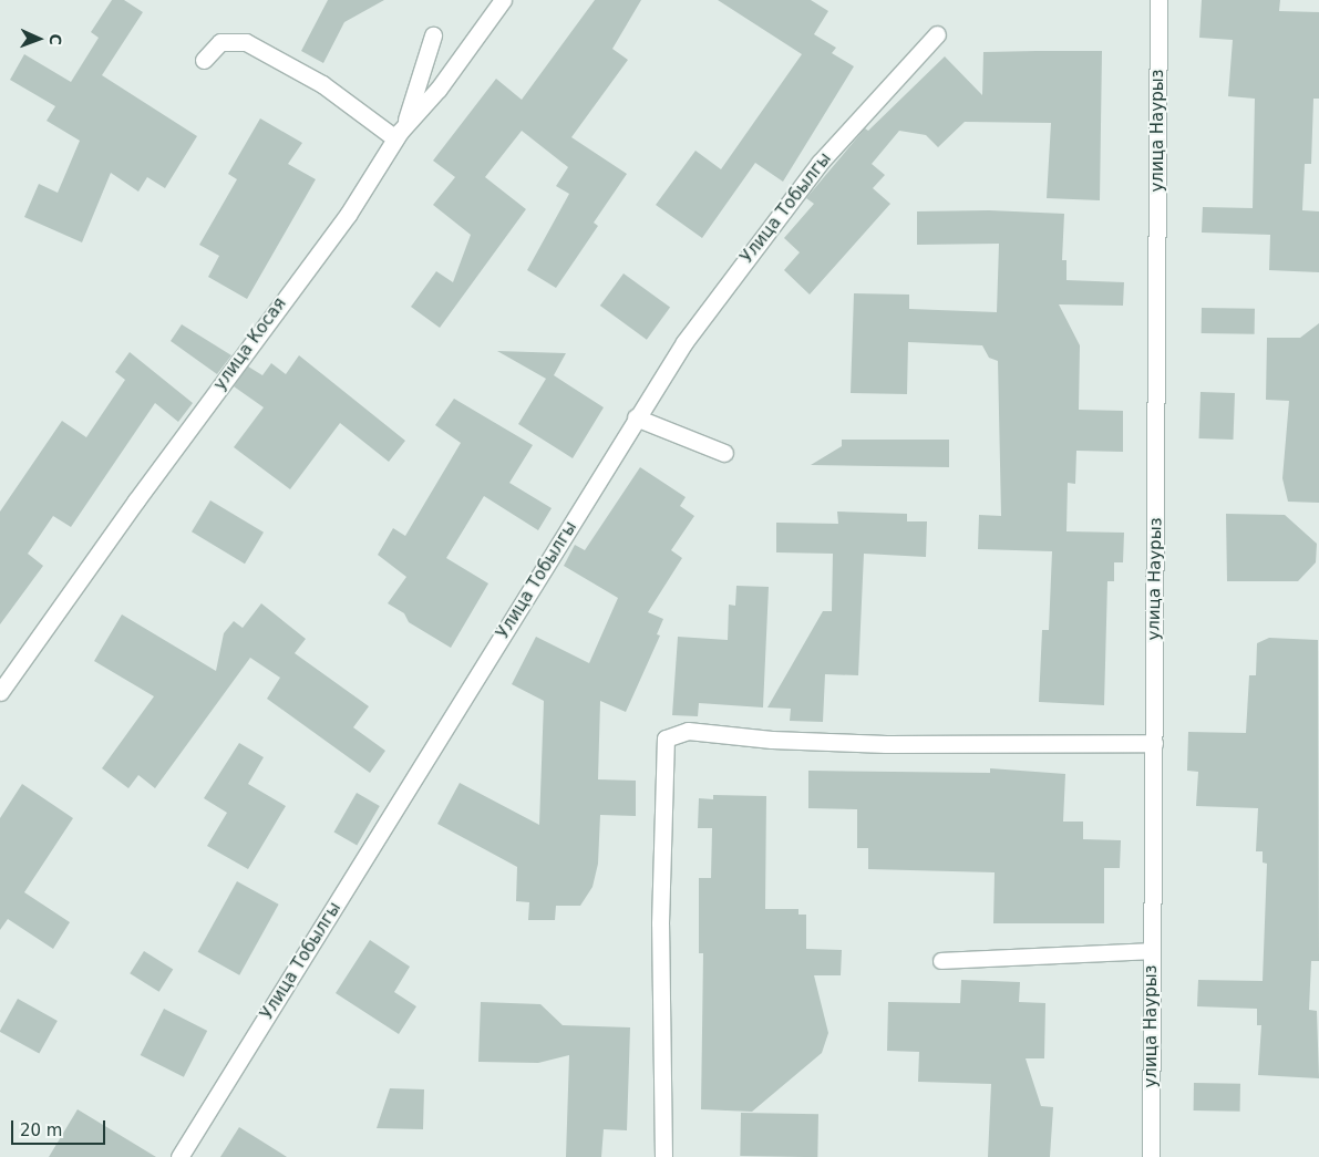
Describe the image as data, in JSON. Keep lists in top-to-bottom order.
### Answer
{
  "streets": {
    "street": ["улица Наурыз", "Улица Тобылгы", "улица Косая"]
  },
  "scale_bar": "20 m",
  "north": "right"
}
